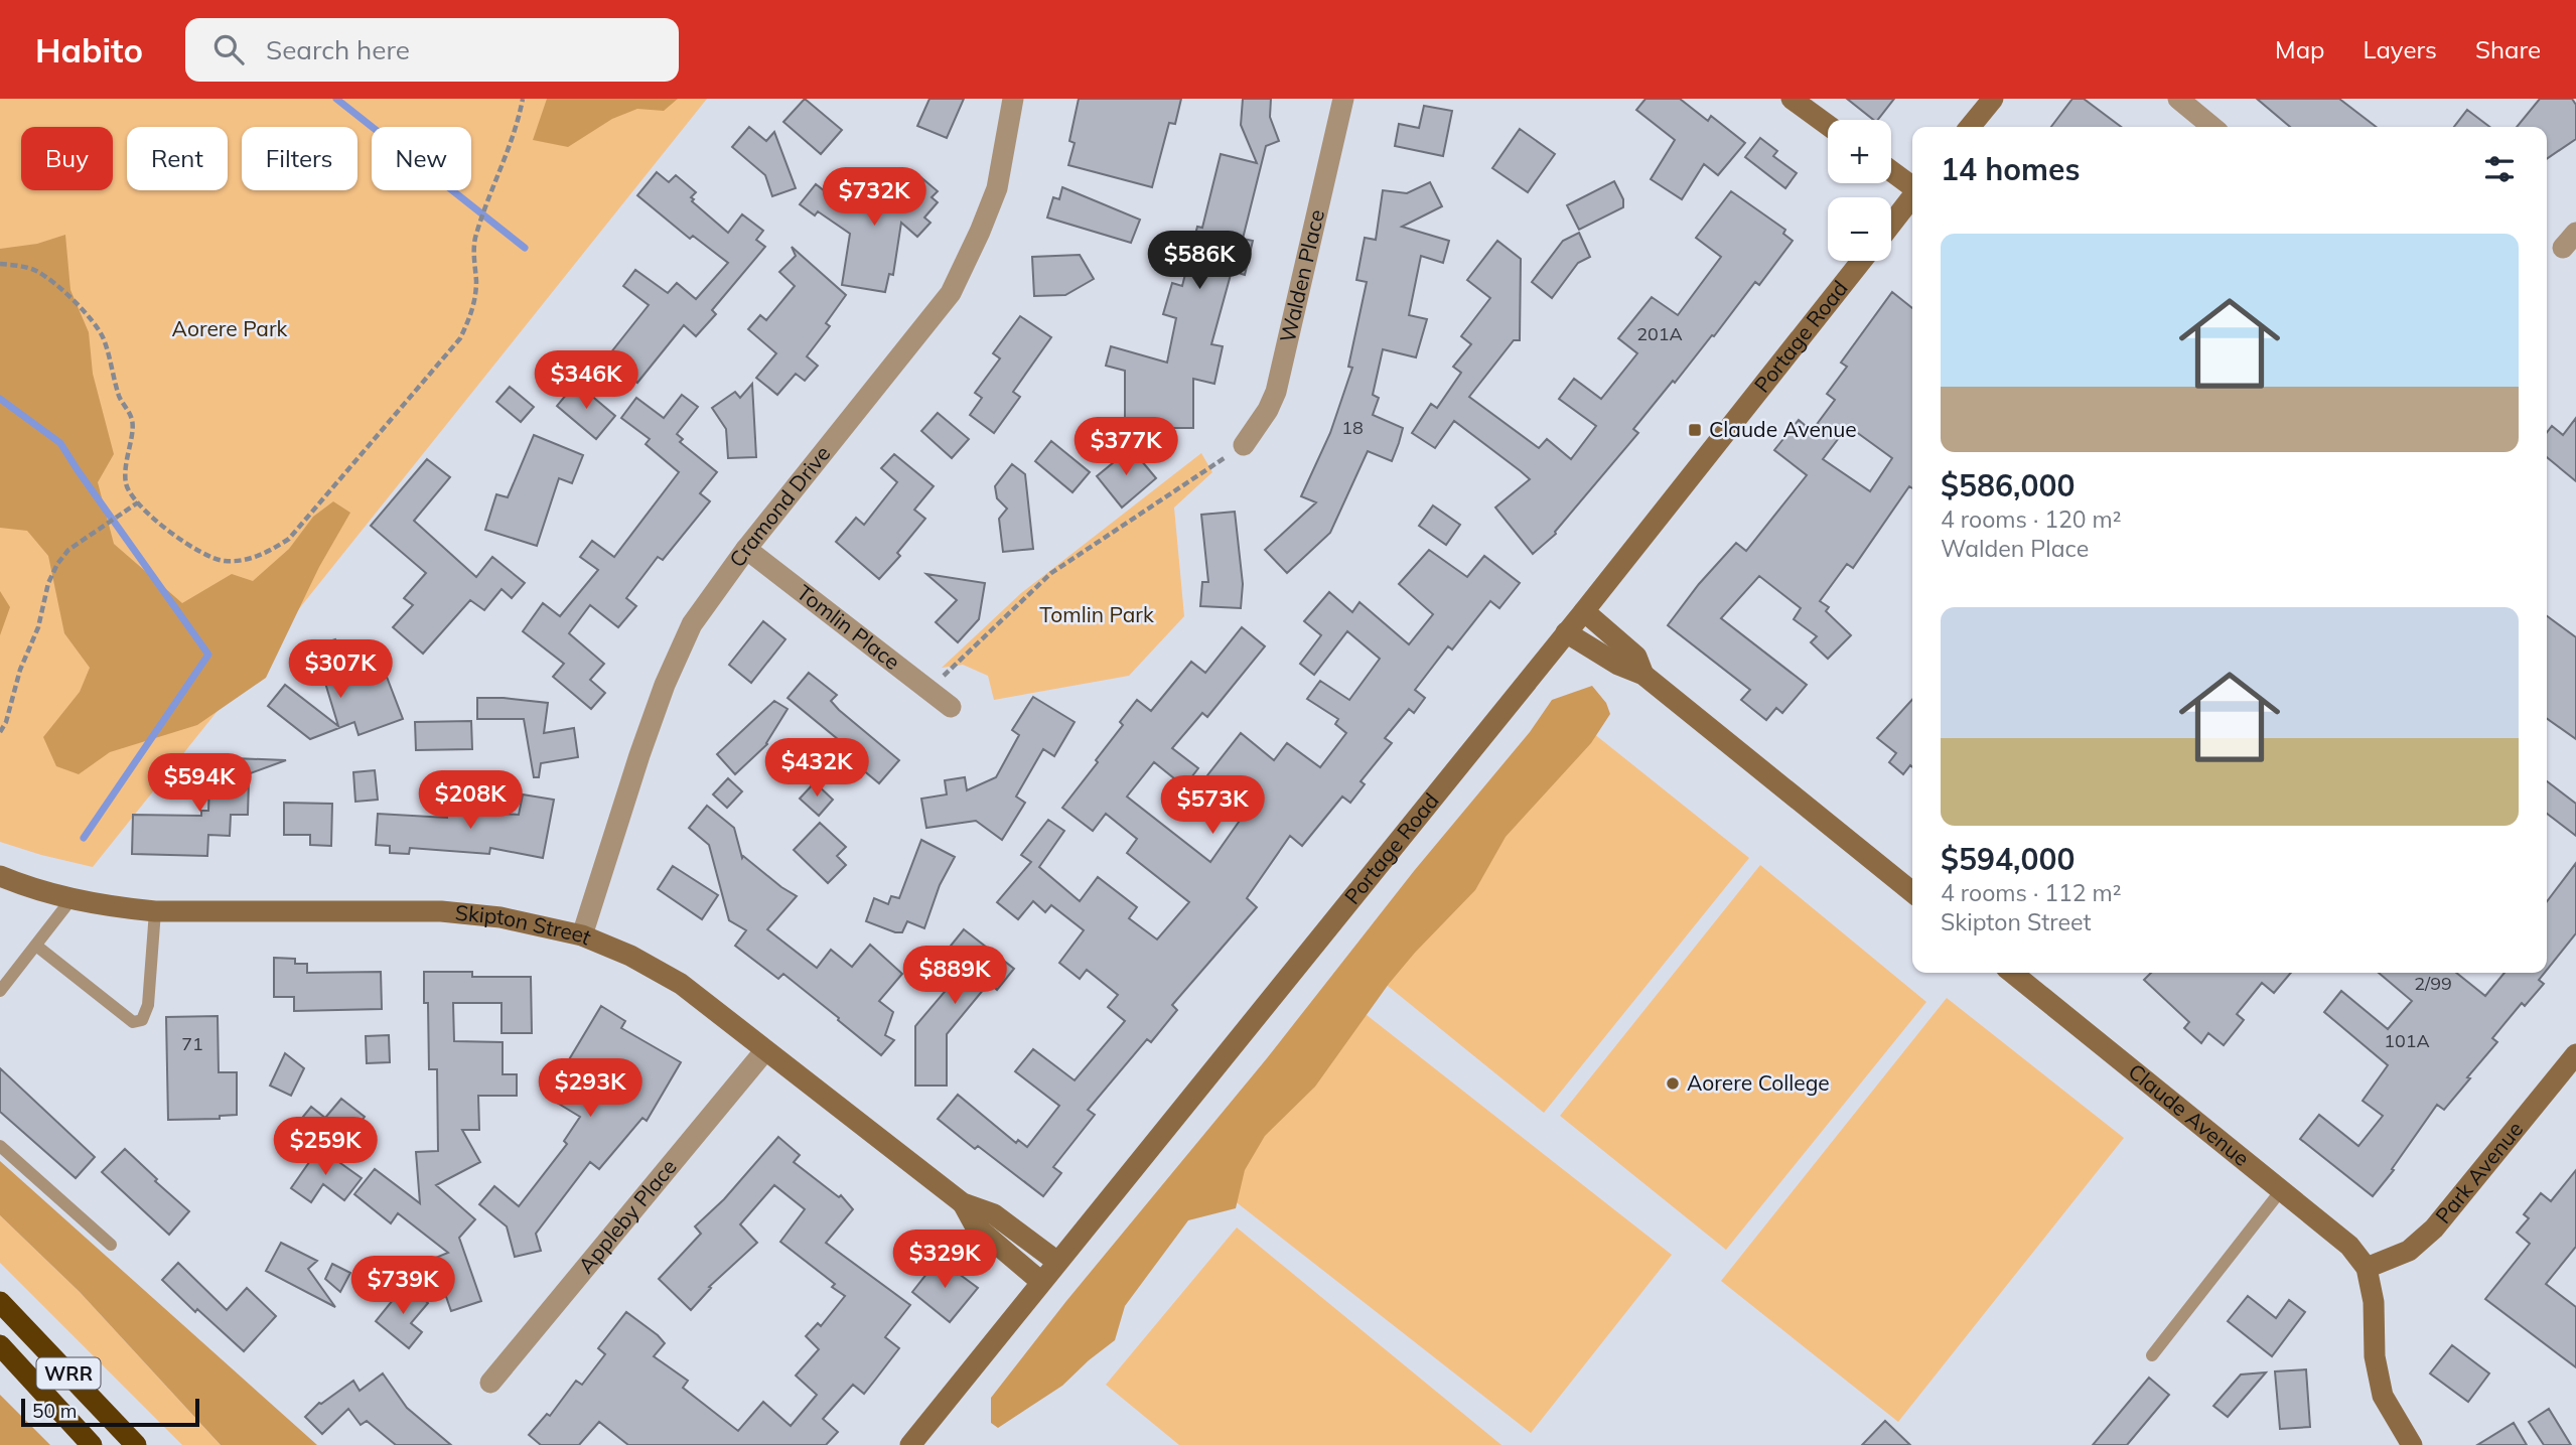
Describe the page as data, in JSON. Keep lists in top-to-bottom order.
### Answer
{
  "streets": {
    "highway": ["WRR"],
    "main road": [
      "Portage Road",
      "Skipton Street",
      "Claude Avenue",
      "Park Avenue"
    ],
    "street": [
      "Walden Place",
      "Cramond Drive",
      "Tomlin Place",
      "Appleby Place"
    ]
  },
  "crossings": [
    ["Portage Road", "Skipton Street"],
    ["Cramond Drive", "Tomlin Place"],
    ["Cramond Drive", "Skipton Street"],
    ["Skipton Street", "Appleby Place"],
    ["Claude Avenue", "Park Avenue"]
  ],
  "parks": ["Aorere Park", "Tomlin Park"],
  "places": {
    "transit": ["Claude Avenue"],
    "other": ["Aorere College"]
  },
  "house_numbers": [
    "201A",
    "18",
    "2/99",
    "101A",
    "71"
  ],
  "scale_bar": "50 m",
  "page": {
    "header": "Habito",
    "search": "Search here",
    "nav": ["Map", "Layers", "Share"],
    "map_buttons": ["+", "−"],
    "chip": [
      "Buy",
      "Rent",
      "Filters",
      "New"
    ],
    "heading": "14 homes",
    "price": [
      "$732K",
      "$586K",
      "$346K",
      "$377K",
      "$307K",
      "$432K",
      "$594K",
      "$208K",
      "$573K",
      "$889K",
      "$293K",
      "$259K",
      "$329K",
      "$739K"
    ],
    "list": [
      {
        "name": "$586,000",
        "note": "4 rooms · 120 m² · Walden Place"
      },
      {
        "name": "$594,000",
        "note": "4 rooms · 112 m² · Skipton Street"
      }
    ],
    "scale": "50 m"
  }
}
